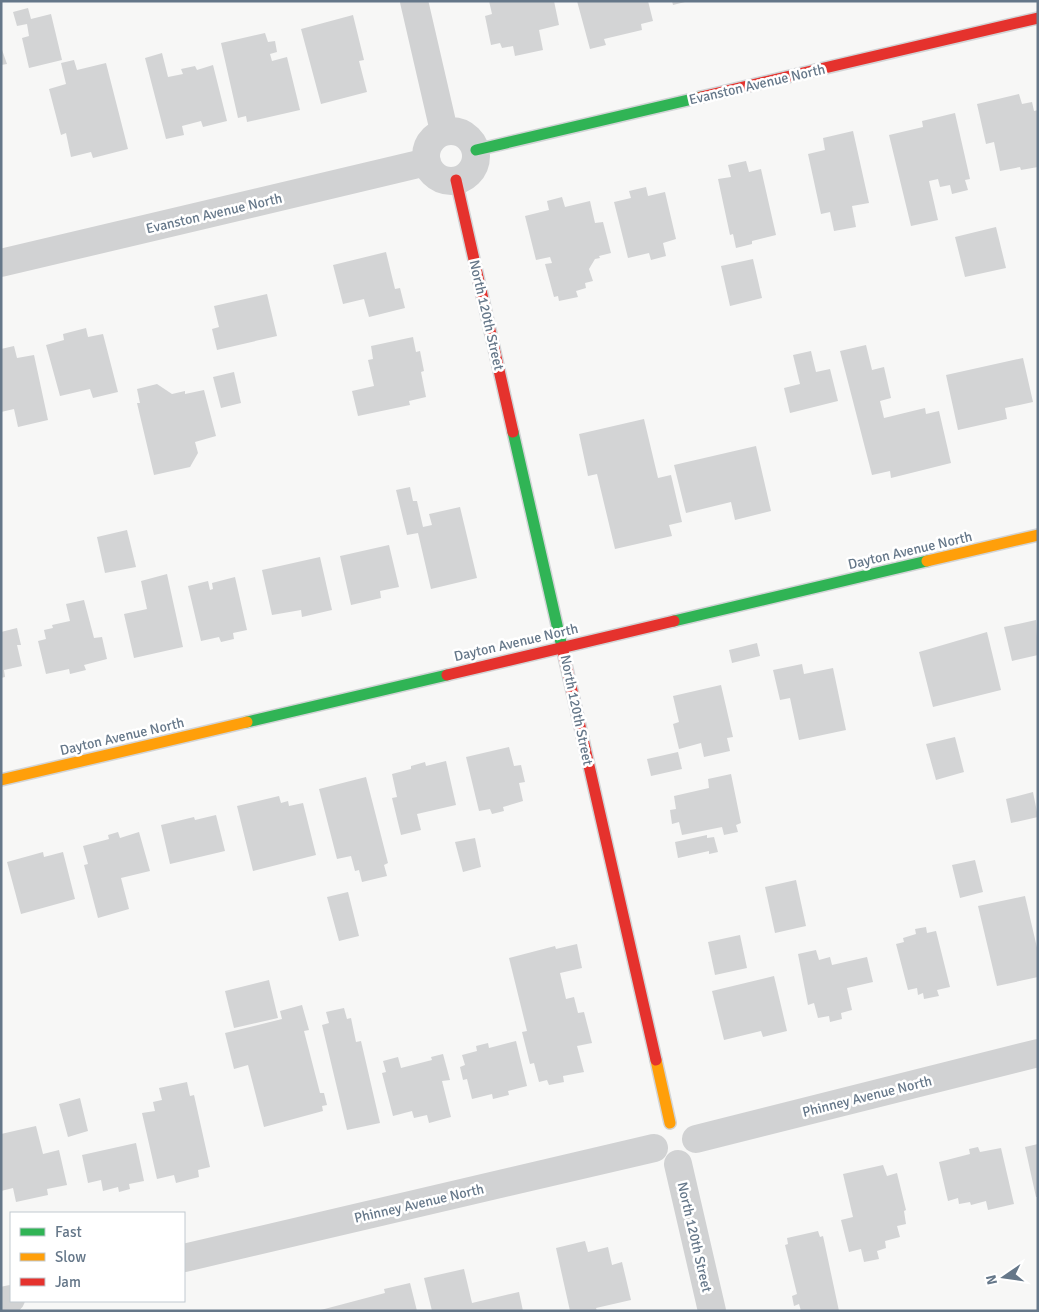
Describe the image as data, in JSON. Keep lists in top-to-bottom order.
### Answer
{
  "streets": {
    "street": [
      "Evanston Avenue North",
      "North 120th Street",
      "Dayton Avenue North",
      "Phinney Avenue North"
    ]
  },
  "crossings": [
    ["Evanston Avenue North", "North 120th Street"],
    ["North 120th Street", "Dayton Avenue North"],
    ["North 120th Street", "Phinney Avenue North"]
  ],
  "legend": ["Fast", "Slow", "Jam"],
  "north": "left"
}
